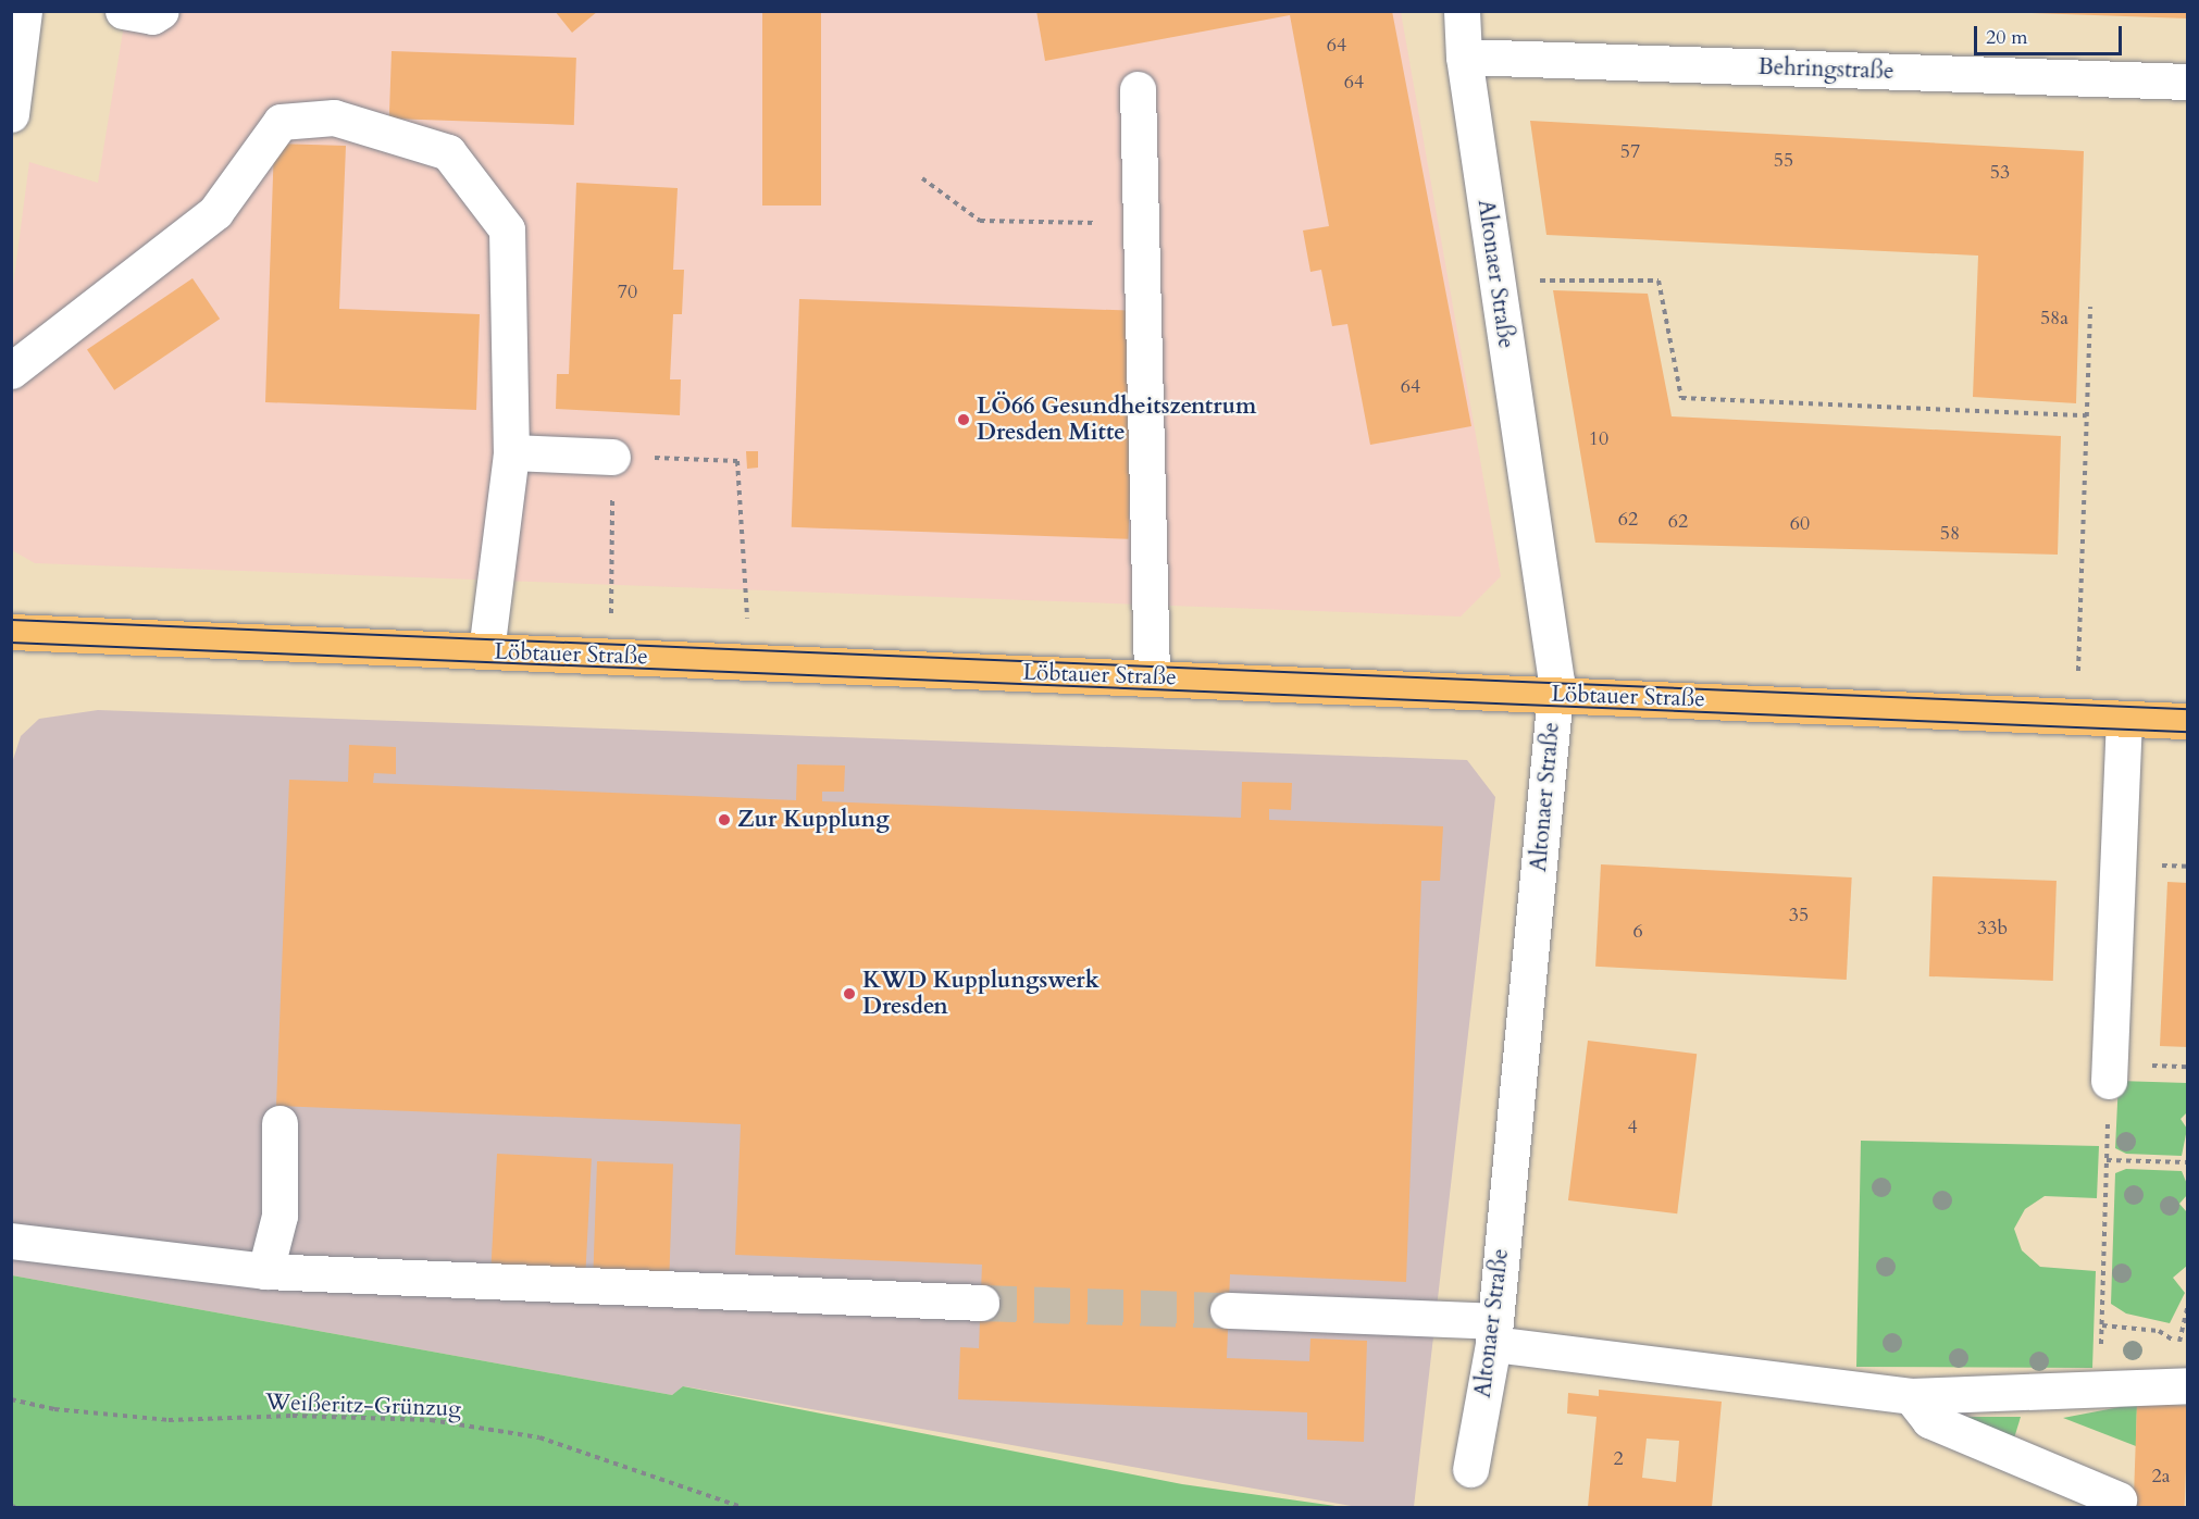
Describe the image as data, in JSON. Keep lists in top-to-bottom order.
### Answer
{
  "streets": {
    "main road": ["Löbtauer Straße"],
    "street": ["Behringstraße", "Altonaer Straße"],
    "path": ["Weißeritz-Grünzug"]
  },
  "crossings": [
    ["Behringstraße", "Altonaer Straße"],
    ["Altonaer Straße", "Löbtauer Straße"]
  ],
  "places": ["LÖ66 Gesundheitszentrum Dresden Mitte", "Zur Kupplung", "KWD Kupplungswerk Dresden"],
  "house_numbers": [
    "64",
    "64",
    "57",
    "55",
    "53",
    "70",
    "58a",
    "64",
    "10",
    "62",
    "62",
    "60",
    "58",
    "35",
    "33b",
    "6",
    "4",
    "2",
    "2a"
  ],
  "scale_bar": "20 m"
}
